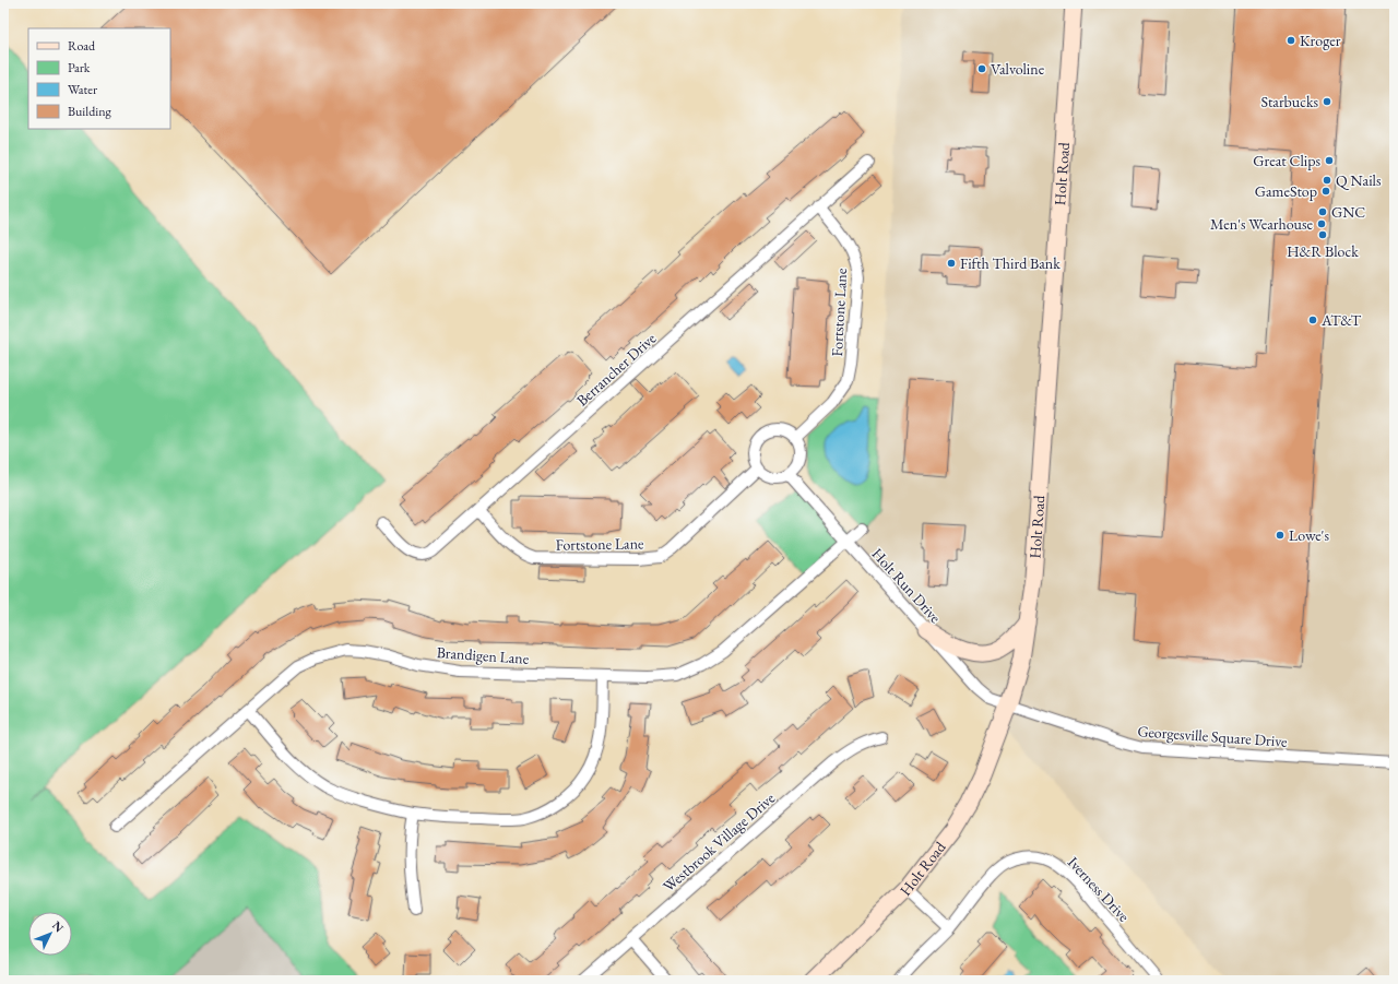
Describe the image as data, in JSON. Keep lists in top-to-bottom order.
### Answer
{
  "streets": {
    "main road": ["Holt Road"],
    "street": [
      "Fortstone Lane",
      "Berrancher Drive",
      "Holt Run Drive",
      "Brandigen Lane",
      "Georgesville Square Drive",
      "Westbrook Village Drive",
      "Iverness Drive"
    ]
  },
  "crossings": [
    ["Holt Road", "Holt Run Drive"],
    ["Holt Road", "Georgesville Square Drive"],
    ["Fortstone Lane", "Berrancher Drive"],
    ["Fortstone Lane", "Holt Run Drive"],
    ["Holt Run Drive", "Brandigen Lane"],
    ["Holt Run Drive", "Georgesville Square Drive"]
  ],
  "places": [
    "Kroger",
    "Valvoline",
    "Starbucks",
    "Great Clips",
    "Q Nails",
    "GameStop",
    "GNC",
    "Men's Wearhouse",
    "H&R Block",
    "Fifth Third Bank",
    "AT&T",
    "Lowe's"
  ],
  "legend": [
    "Road",
    "Park",
    "Water",
    "Building"
  ],
  "north": "top right"
}
